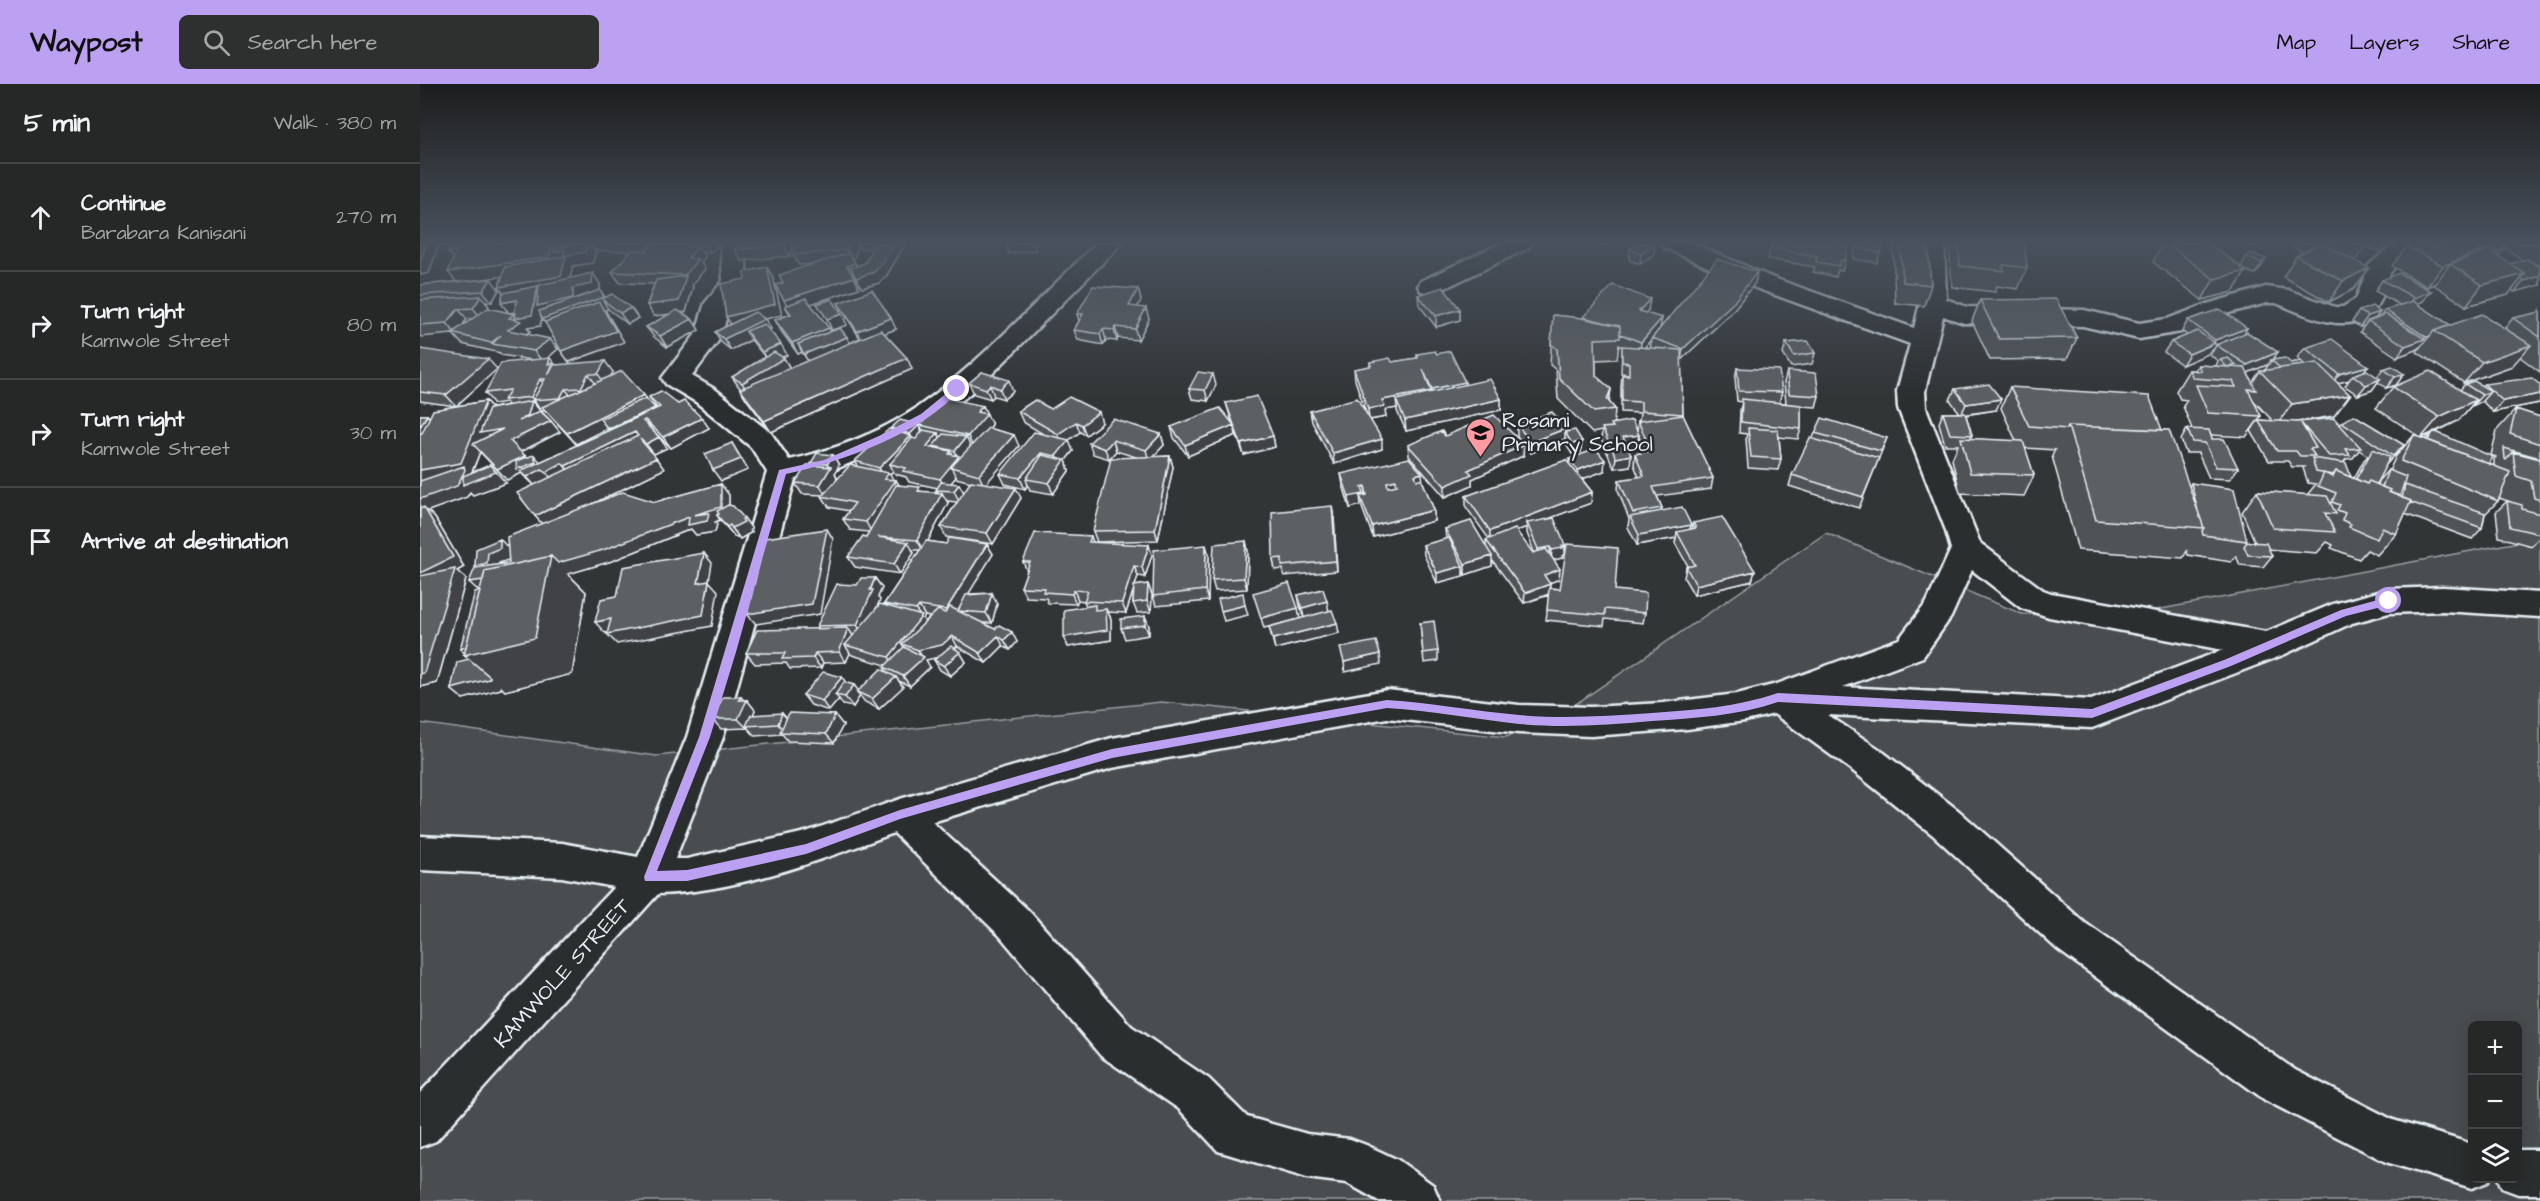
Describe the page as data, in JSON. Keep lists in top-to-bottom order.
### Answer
{
  "streets": {
    "street": ["KAMWOLE STREET"]
  },
  "places": {
    "school or university": ["Rosami Primary School"]
  },
  "page": {
    "header": "Waypost",
    "search": "Search here",
    "nav": ["Map", "Layers", "Share"],
    "heading": ["5 min", "Walk · 380 m"],
    "list": [
      ["Continue", "Barabara Kanisani", "270 m"],
      ["Turn right", "Kamwole Street", "80 m"],
      ["Turn right", "Kamwole Street", "30 m"],
      "Arrive at destination"
    ],
    "map_buttons": ["+", "−"]
  }
}
